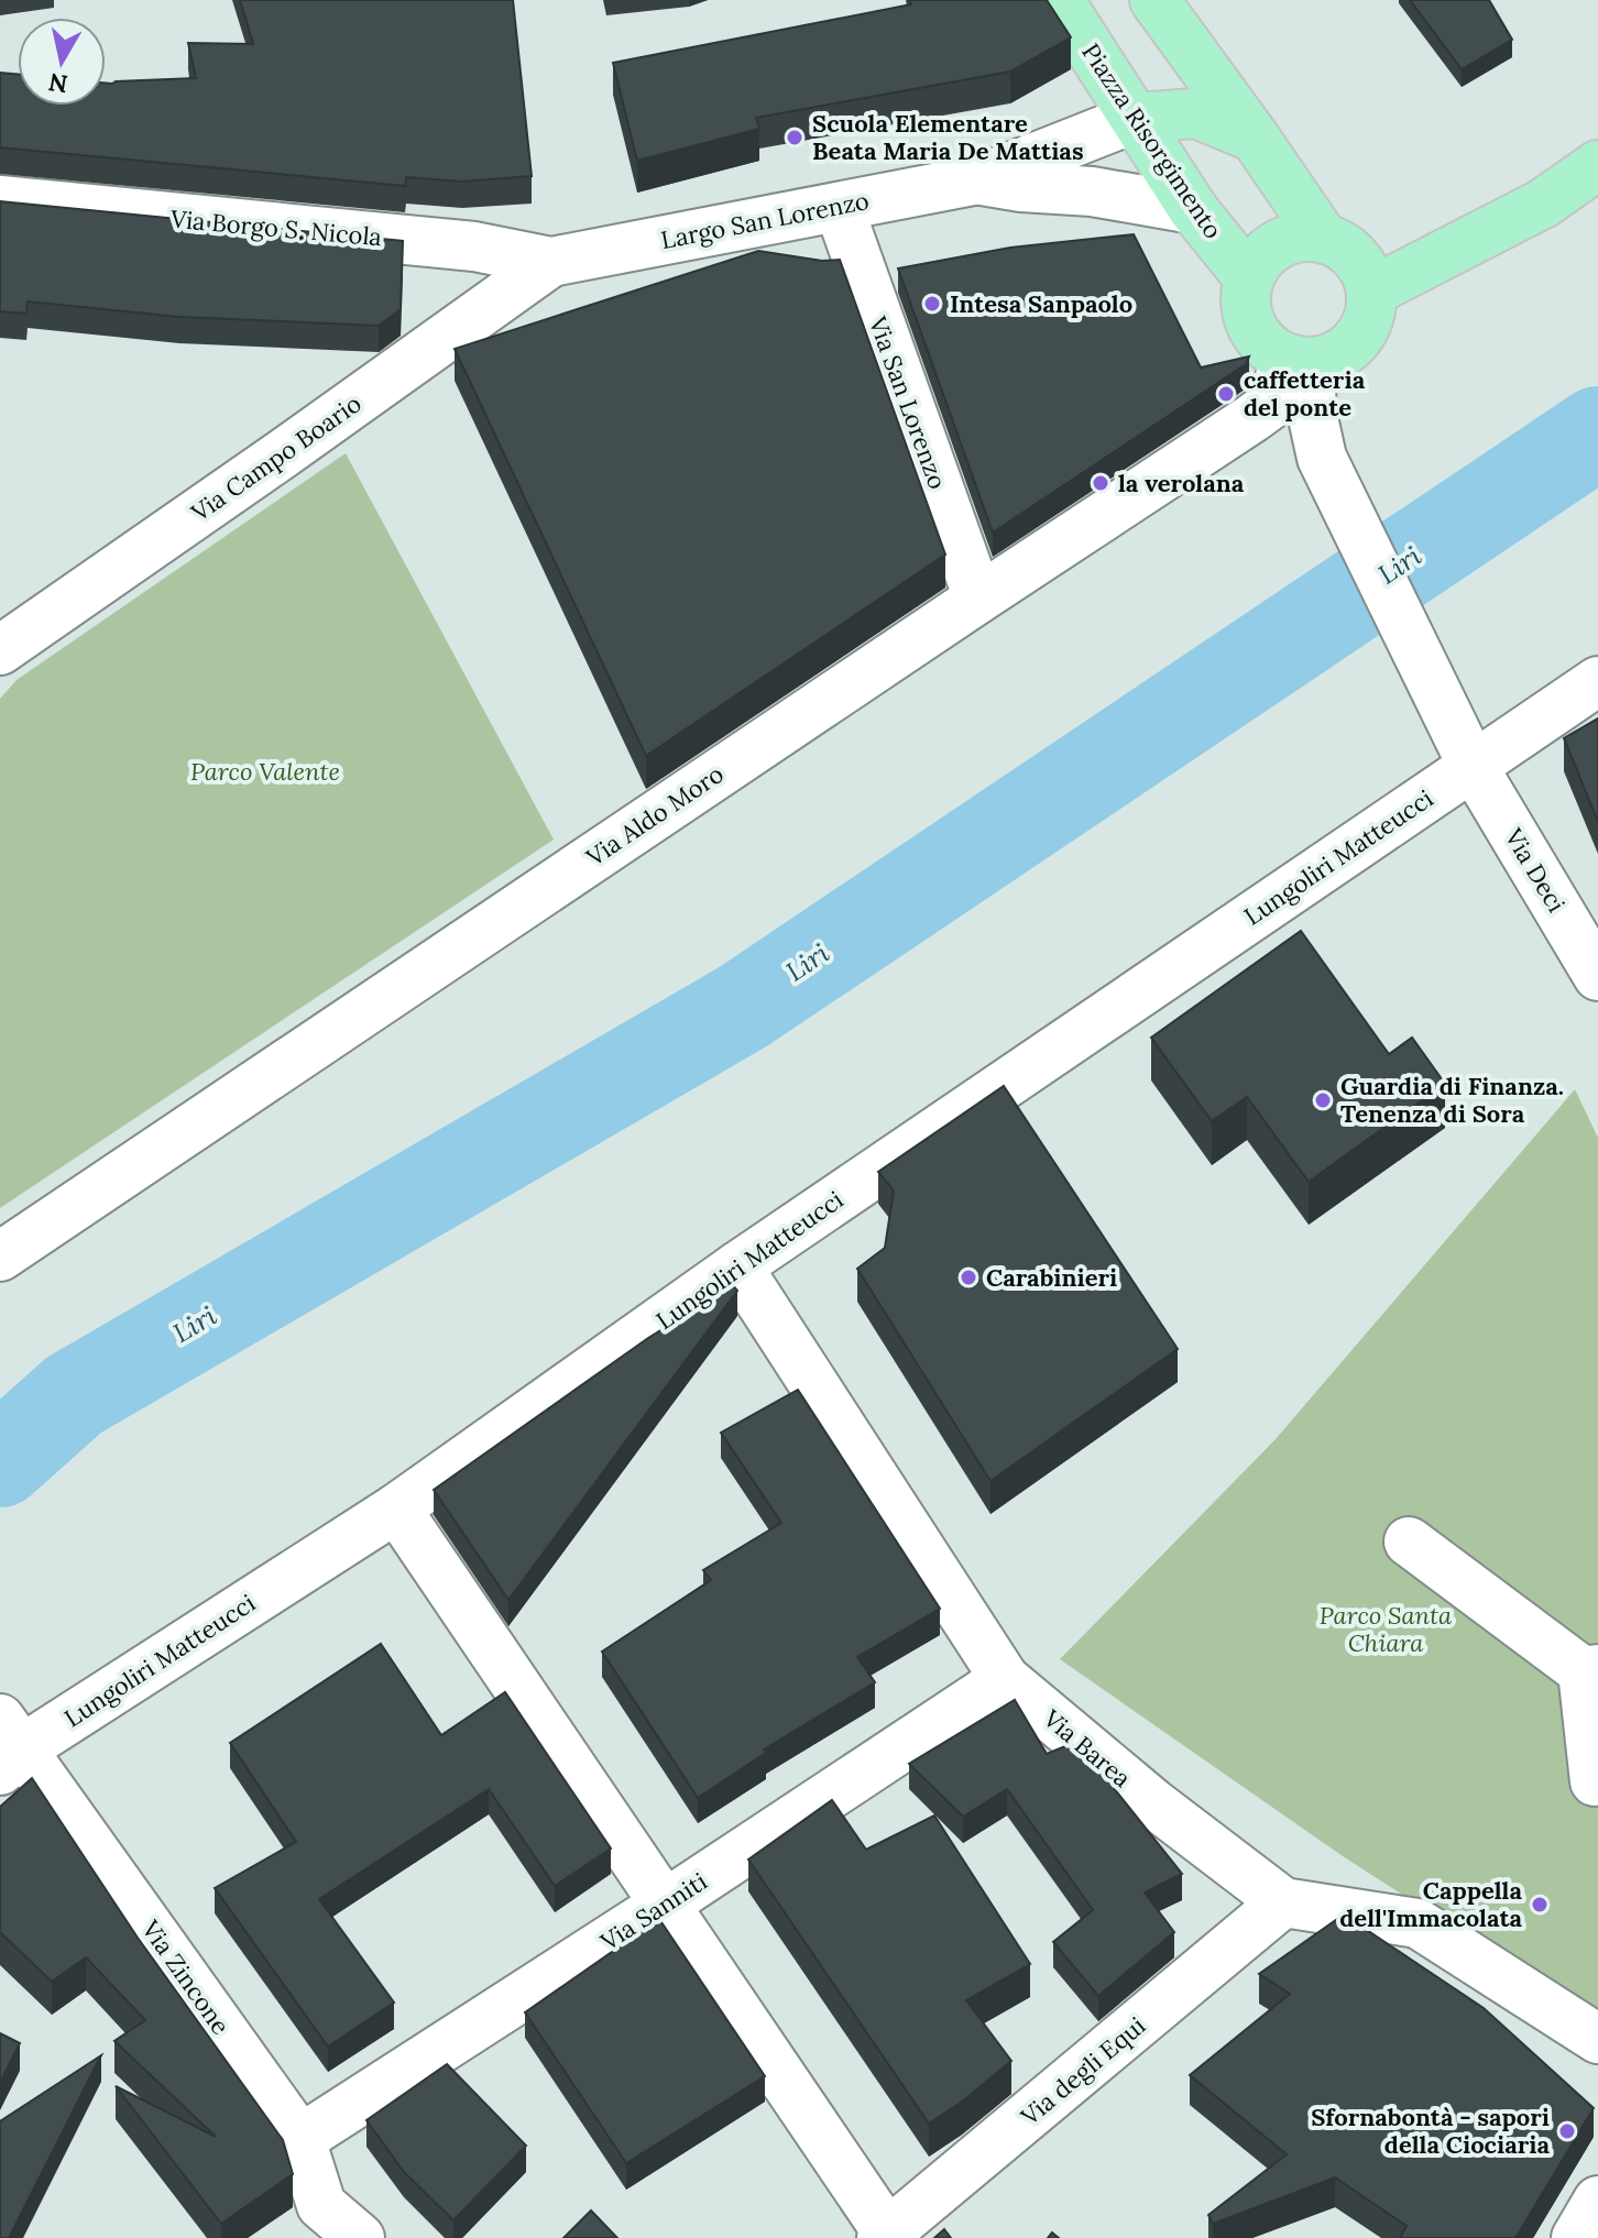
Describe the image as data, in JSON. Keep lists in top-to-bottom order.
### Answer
{
  "streets": {
    "main road": ["Piazza Risorgimento"],
    "street": [
      "Largo San Lorenzo",
      "Via Borgo S. Nicola",
      "Via San Lorenzo",
      "Via Campo Boario",
      "Via Aldo Moro",
      "Lungoliri Matteucci",
      "Via Deci",
      "Via Barea",
      "Via Sanniti",
      "Via Zincone",
      "Via degli Equi"
    ]
  },
  "crossings": [
    ["Piazza Risorgimento", "Largo San Lorenzo"],
    ["Piazza Risorgimento", "Via Aldo Moro"],
    ["Piazza Risorgimento", "Via Deci"],
    ["Largo San Lorenzo", "Via Borgo S. Nicola"],
    ["Largo San Lorenzo", "Via San Lorenzo"],
    ["Largo San Lorenzo", "Via Campo Boario"],
    ["Via Borgo S. Nicola", "Via Campo Boario"],
    ["Via San Lorenzo", "Via Aldo Moro"],
    ["Via Aldo Moro", "Via Deci"],
    ["Lungoliri Matteucci", "Via Deci"],
    ["Lungoliri Matteucci", "Via Barea"],
    ["Lungoliri Matteucci", "Via Zincone"],
    ["Via Barea", "Via Sanniti"],
    ["Via Barea", "Via degli Equi"],
    ["Via Sanniti", "Via Zincone"]
  ],
  "water": ["Liri"],
  "parks": ["Parco Valente", "Parco Santa Chiara"],
  "places": [
    "Scuola Elementare Beata Maria De Mattias",
    "Intesa Sanpaolo",
    "caffetteria del ponte",
    "la verolana",
    "Guardia di Finanza. Tenenza di Sora",
    "Carabinieri",
    "Cappella dell'Immacolata",
    "Sfornabontà - sapori della Ciociaria"
  ],
  "north": "bottom"
}
